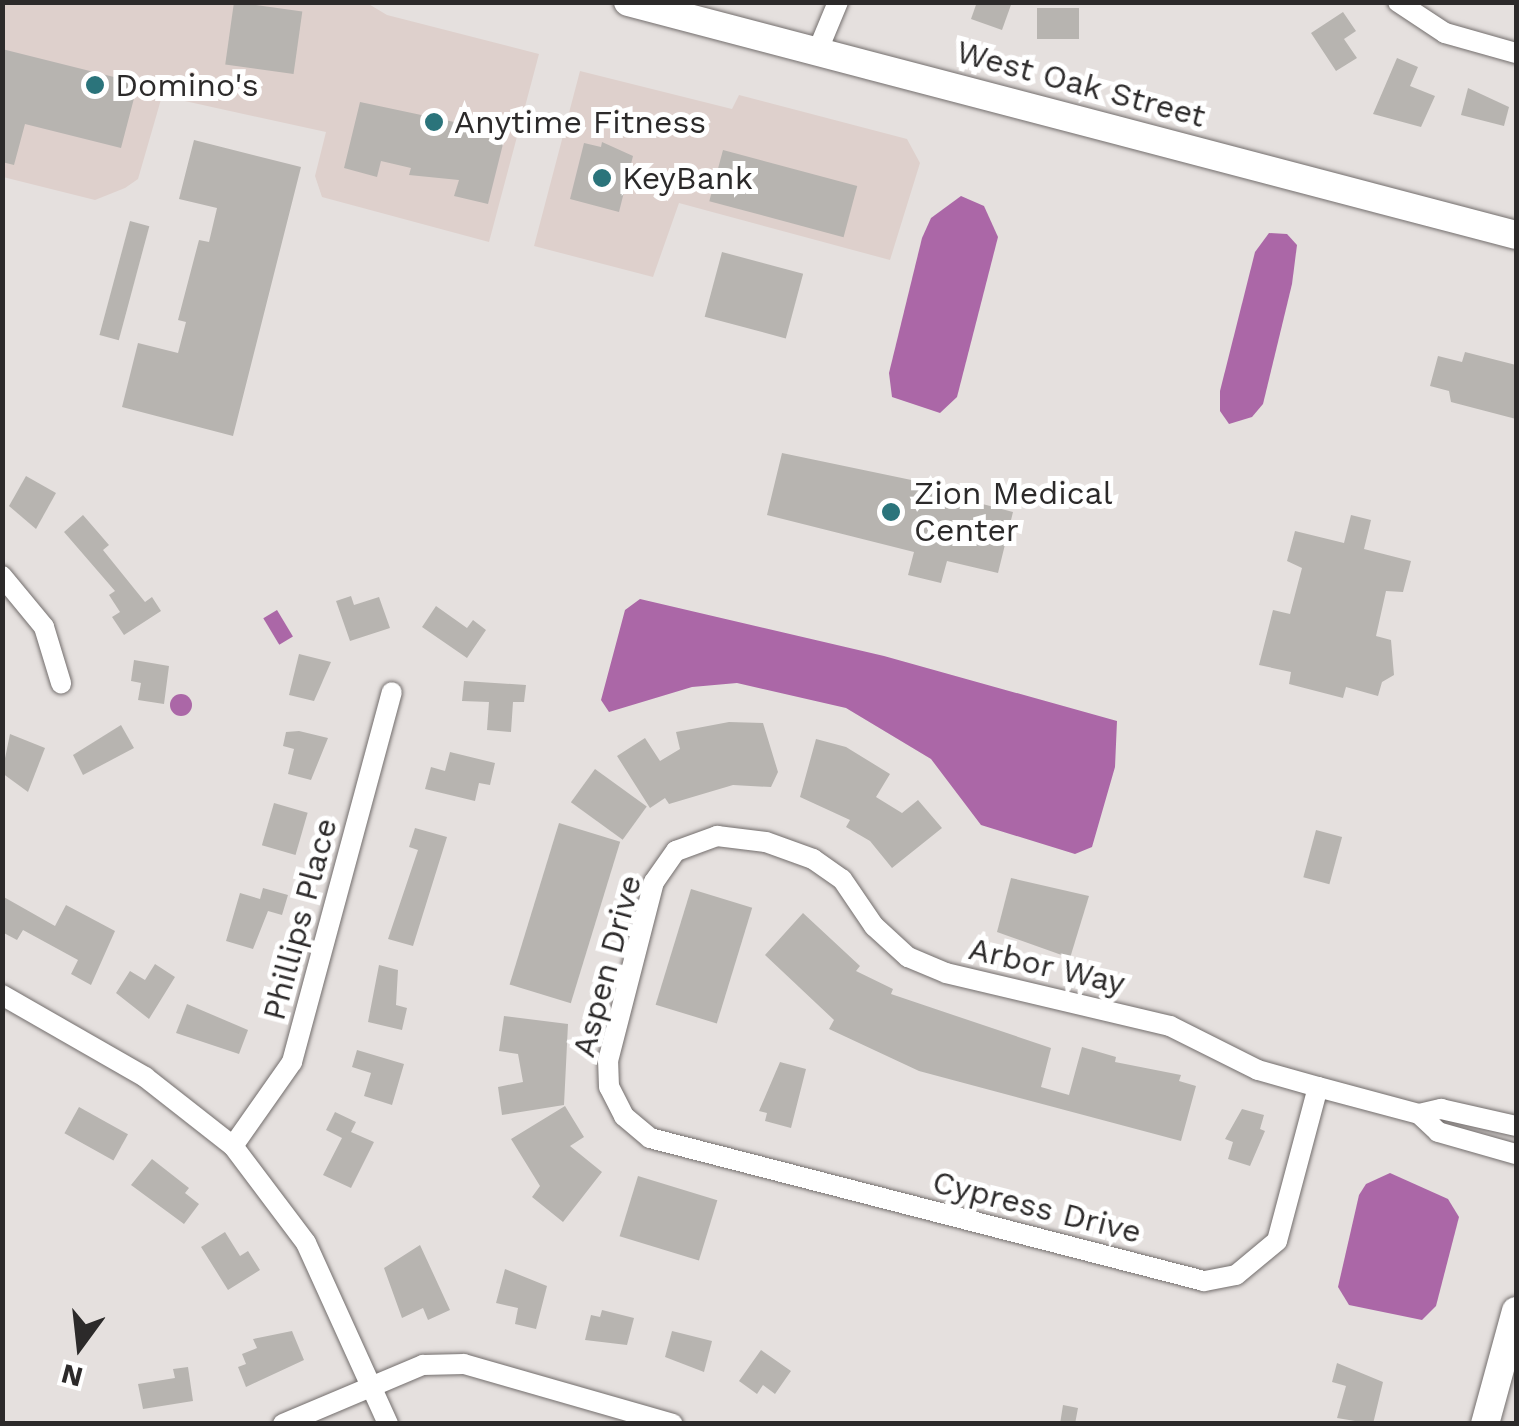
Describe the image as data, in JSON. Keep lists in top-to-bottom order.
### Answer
{
  "streets": {
    "main road": ["West Oak Street"],
    "street": [
      "Phillips Place",
      "Aspen Drive",
      "Arbor Way",
      "Cypress Drive"
    ]
  },
  "crossings": [
    ["Aspen Drive", "Arbor Way"],
    ["Aspen Drive", "Cypress Drive"],
    ["Arbor Way", "Cypress Drive"]
  ],
  "places": [
    "Domino's",
    "Anytime Fitness",
    "KeyBank",
    "Zion Medical Center"
  ],
  "north": "bottom"
}
